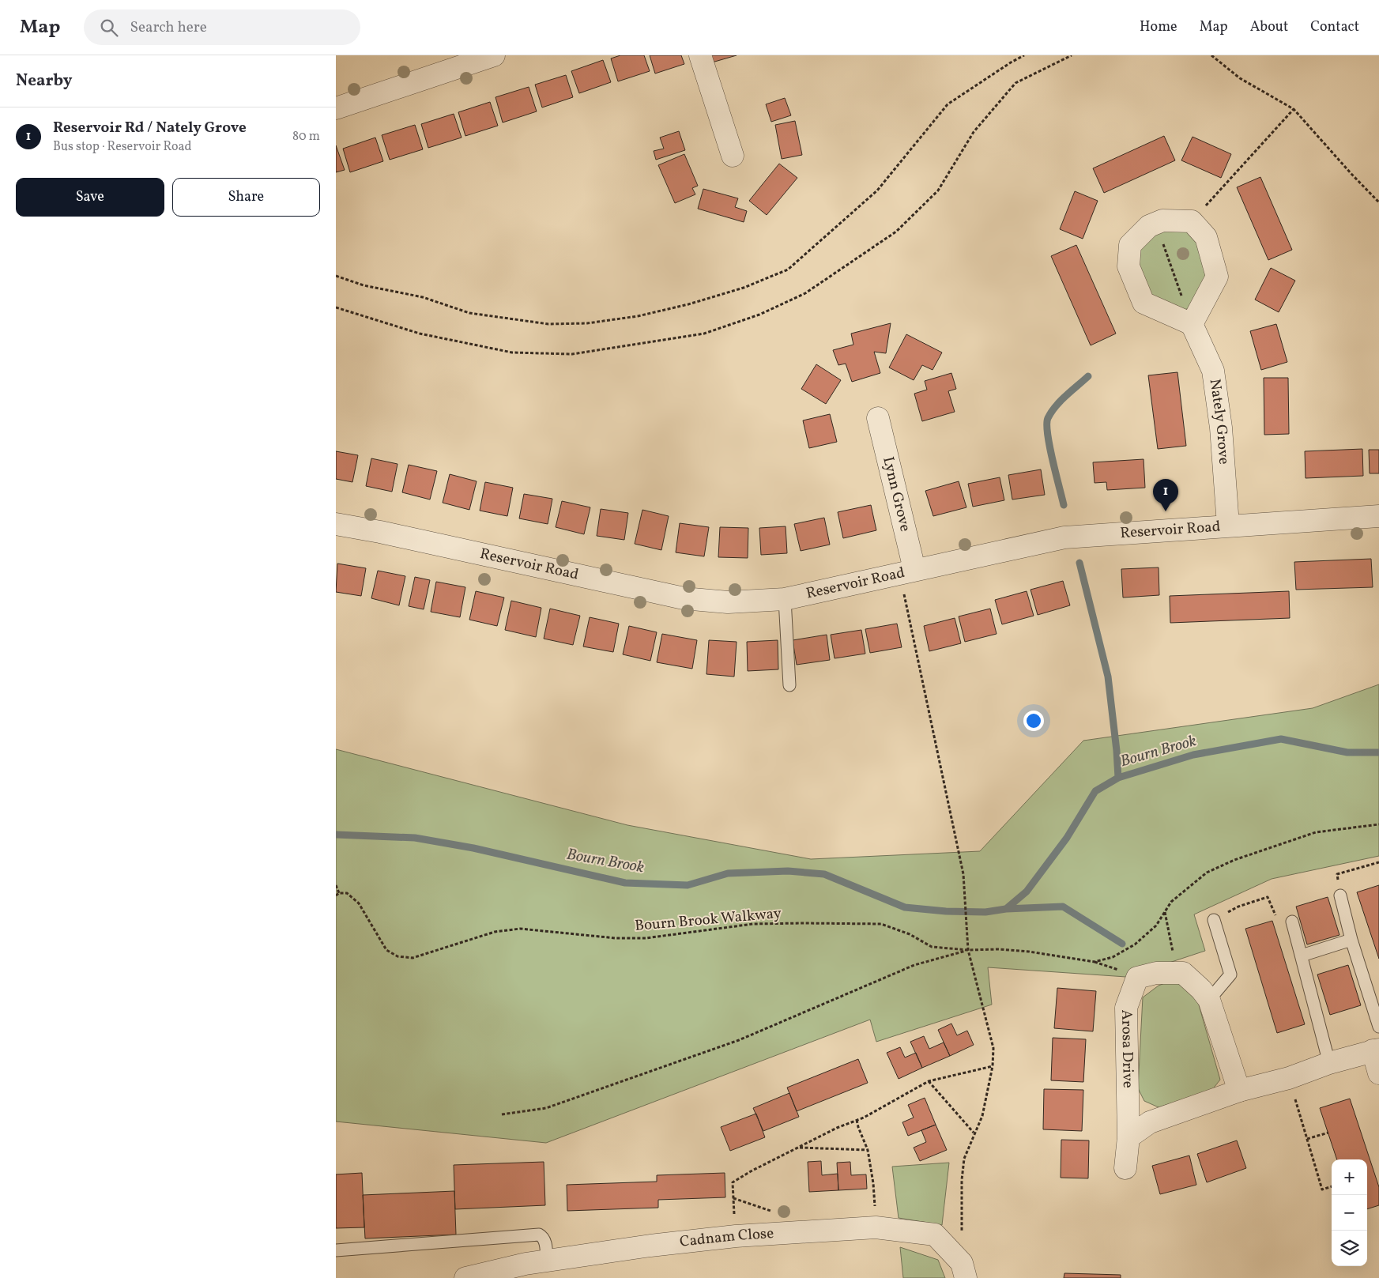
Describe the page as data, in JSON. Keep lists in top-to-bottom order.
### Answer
{
  "streets": {
    "street": [
      "Nately Grove",
      "Lynn Grove",
      "Reservoir Road",
      "Arosa Drive",
      "Cadnam Close"
    ],
    "path": ["Bourn Brook Walkway"]
  },
  "crossings": [
    ["Nately Grove", "Reservoir Road"],
    ["Lynn Grove", "Reservoir Road"]
  ],
  "water": ["Bourn Brook"],
  "page": {
    "header": "Map",
    "search": "Search here",
    "nav": [
      "Home",
      "Map",
      "About",
      "Contact"
    ],
    "heading": "Nearby",
    "list": [
      {
        "mark": "1",
        "name": "Reservoir Rd / Nately Grove",
        "note": "Bus stop · Reservoir Road",
        "value": "80 m"
      }
    ],
    "buttons": ["Save", "Share"],
    "pins": "1",
    "map_buttons": ["+", "−"]
  }
}
